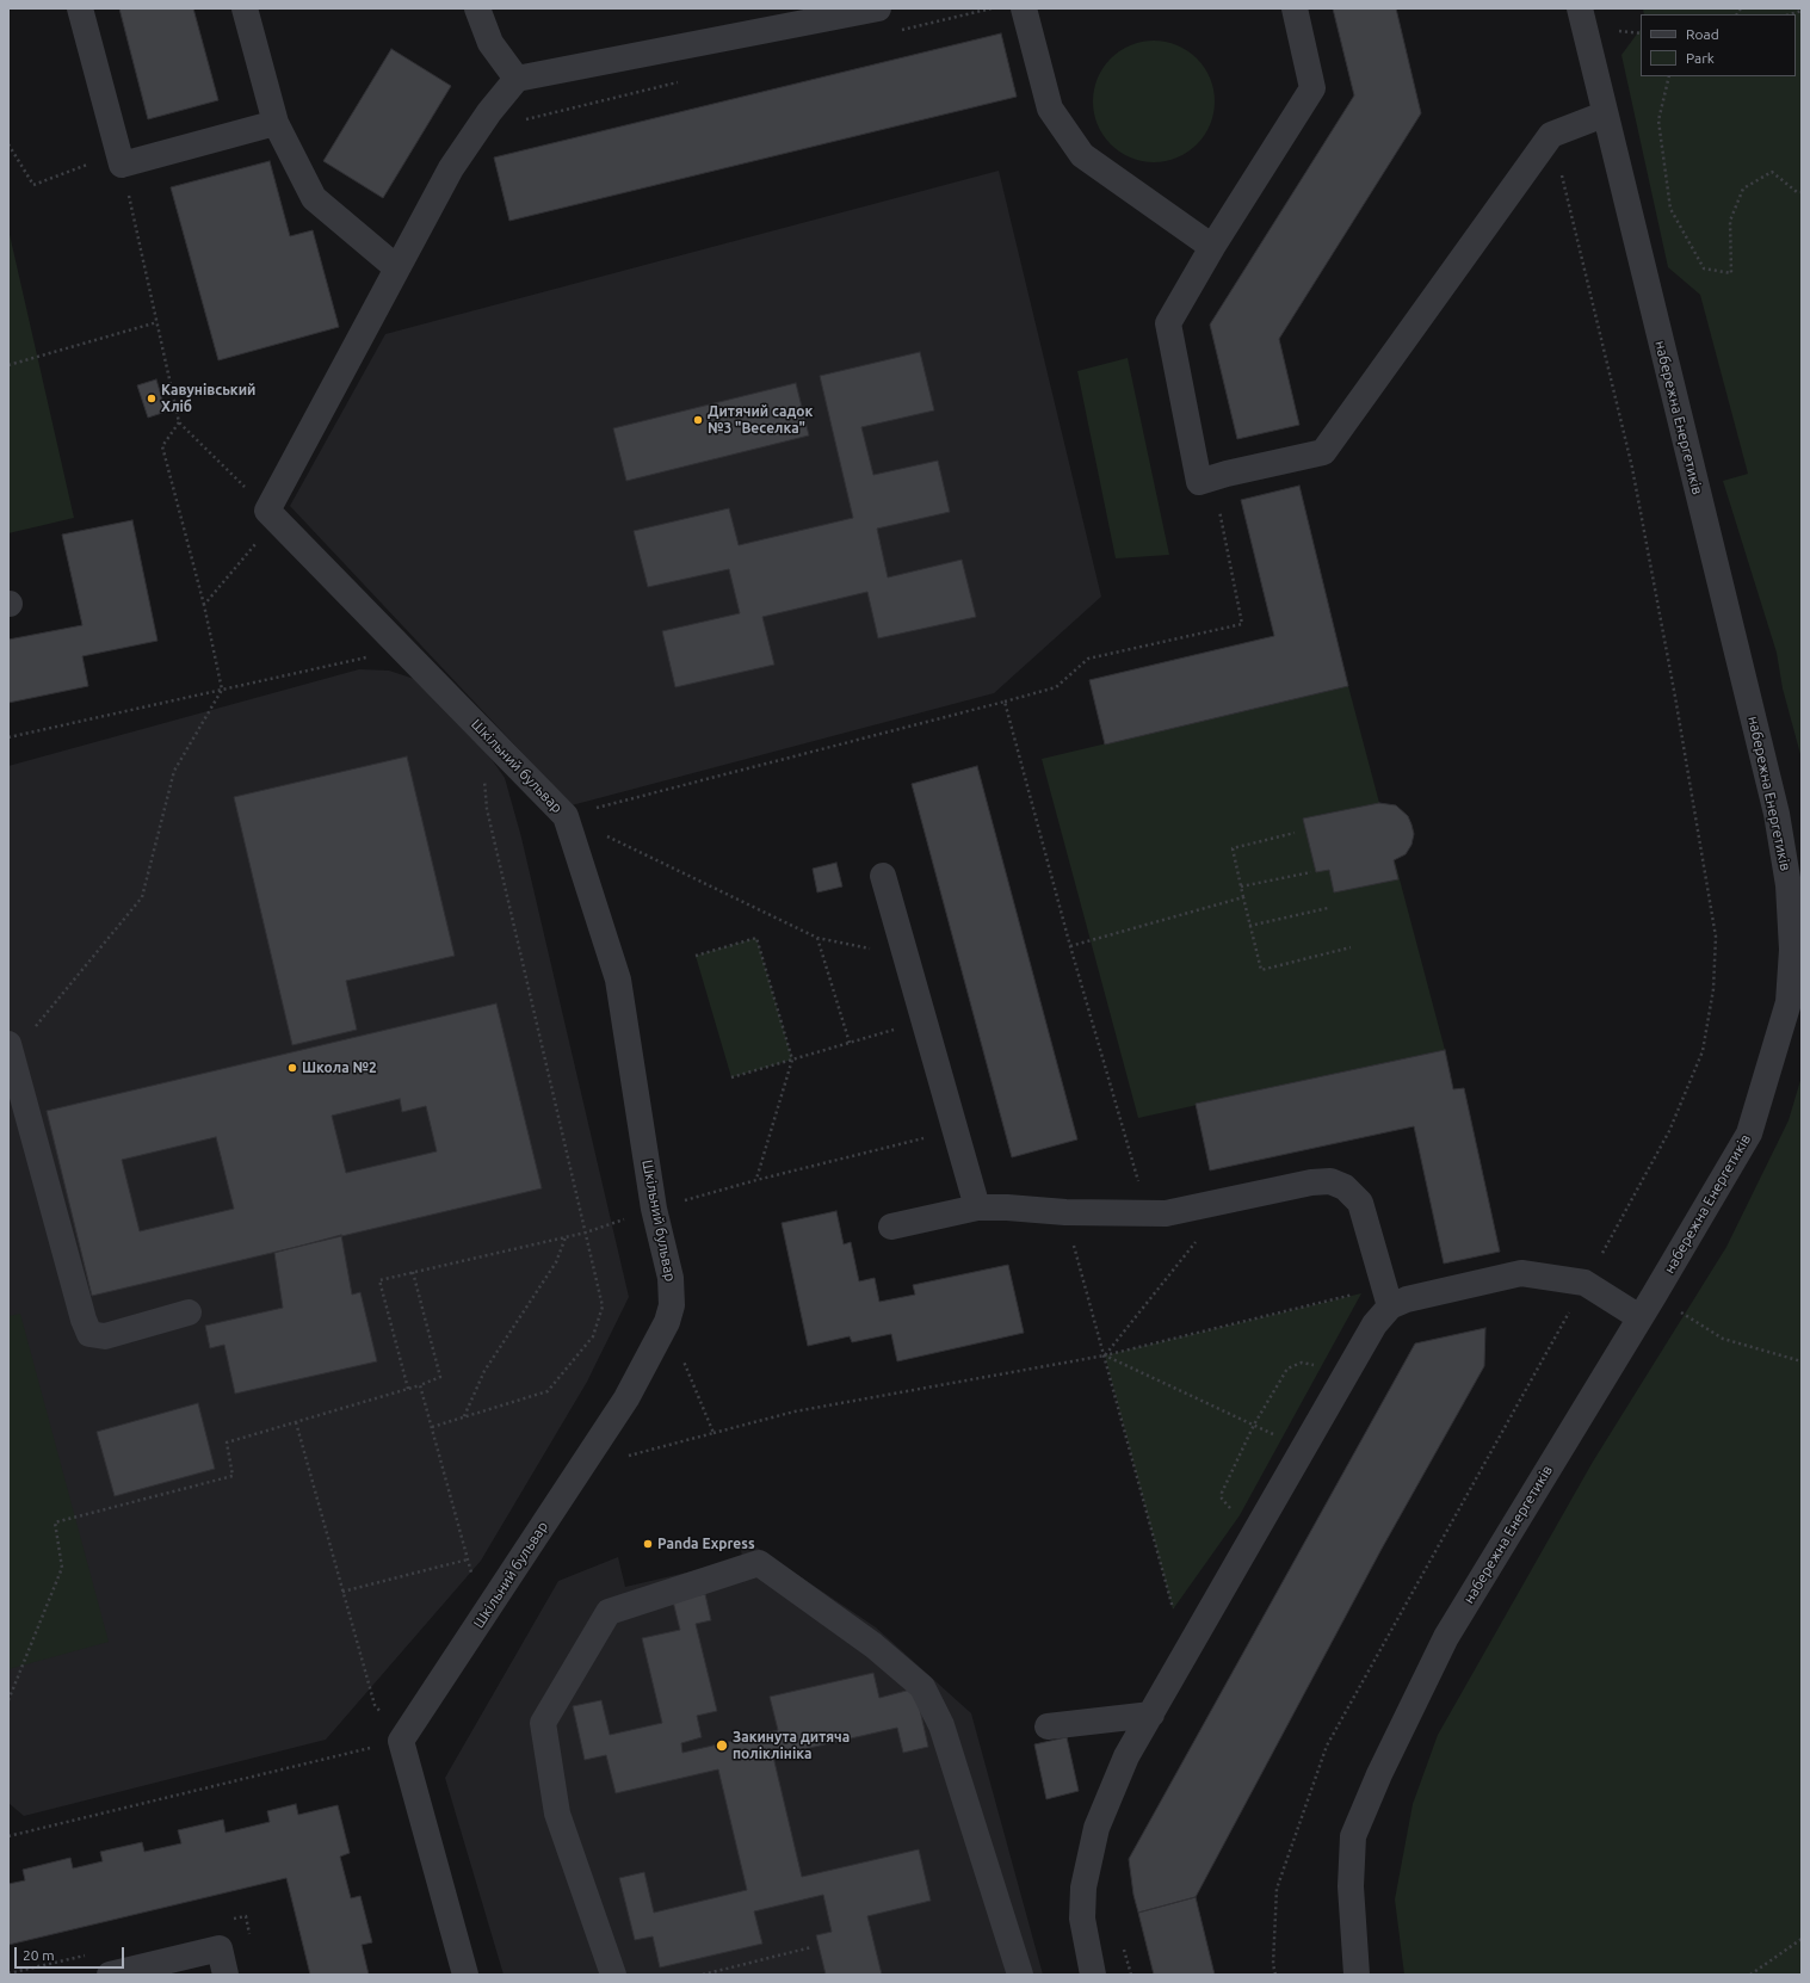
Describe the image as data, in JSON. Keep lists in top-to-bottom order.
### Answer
{
  "streets": {
    "street": ["набережна Енергетиків", "Шкільний бульвар"]
  },
  "places": [
    "Кавунівський Хліб",
    "Дитячий садок №3 \"Веселка\"",
    "Школа №2",
    "Panda Express",
    "Закинута дитяча поліклініка"
  ],
  "legend": ["Road", "Park"],
  "scale_bar": "20 m"
}
